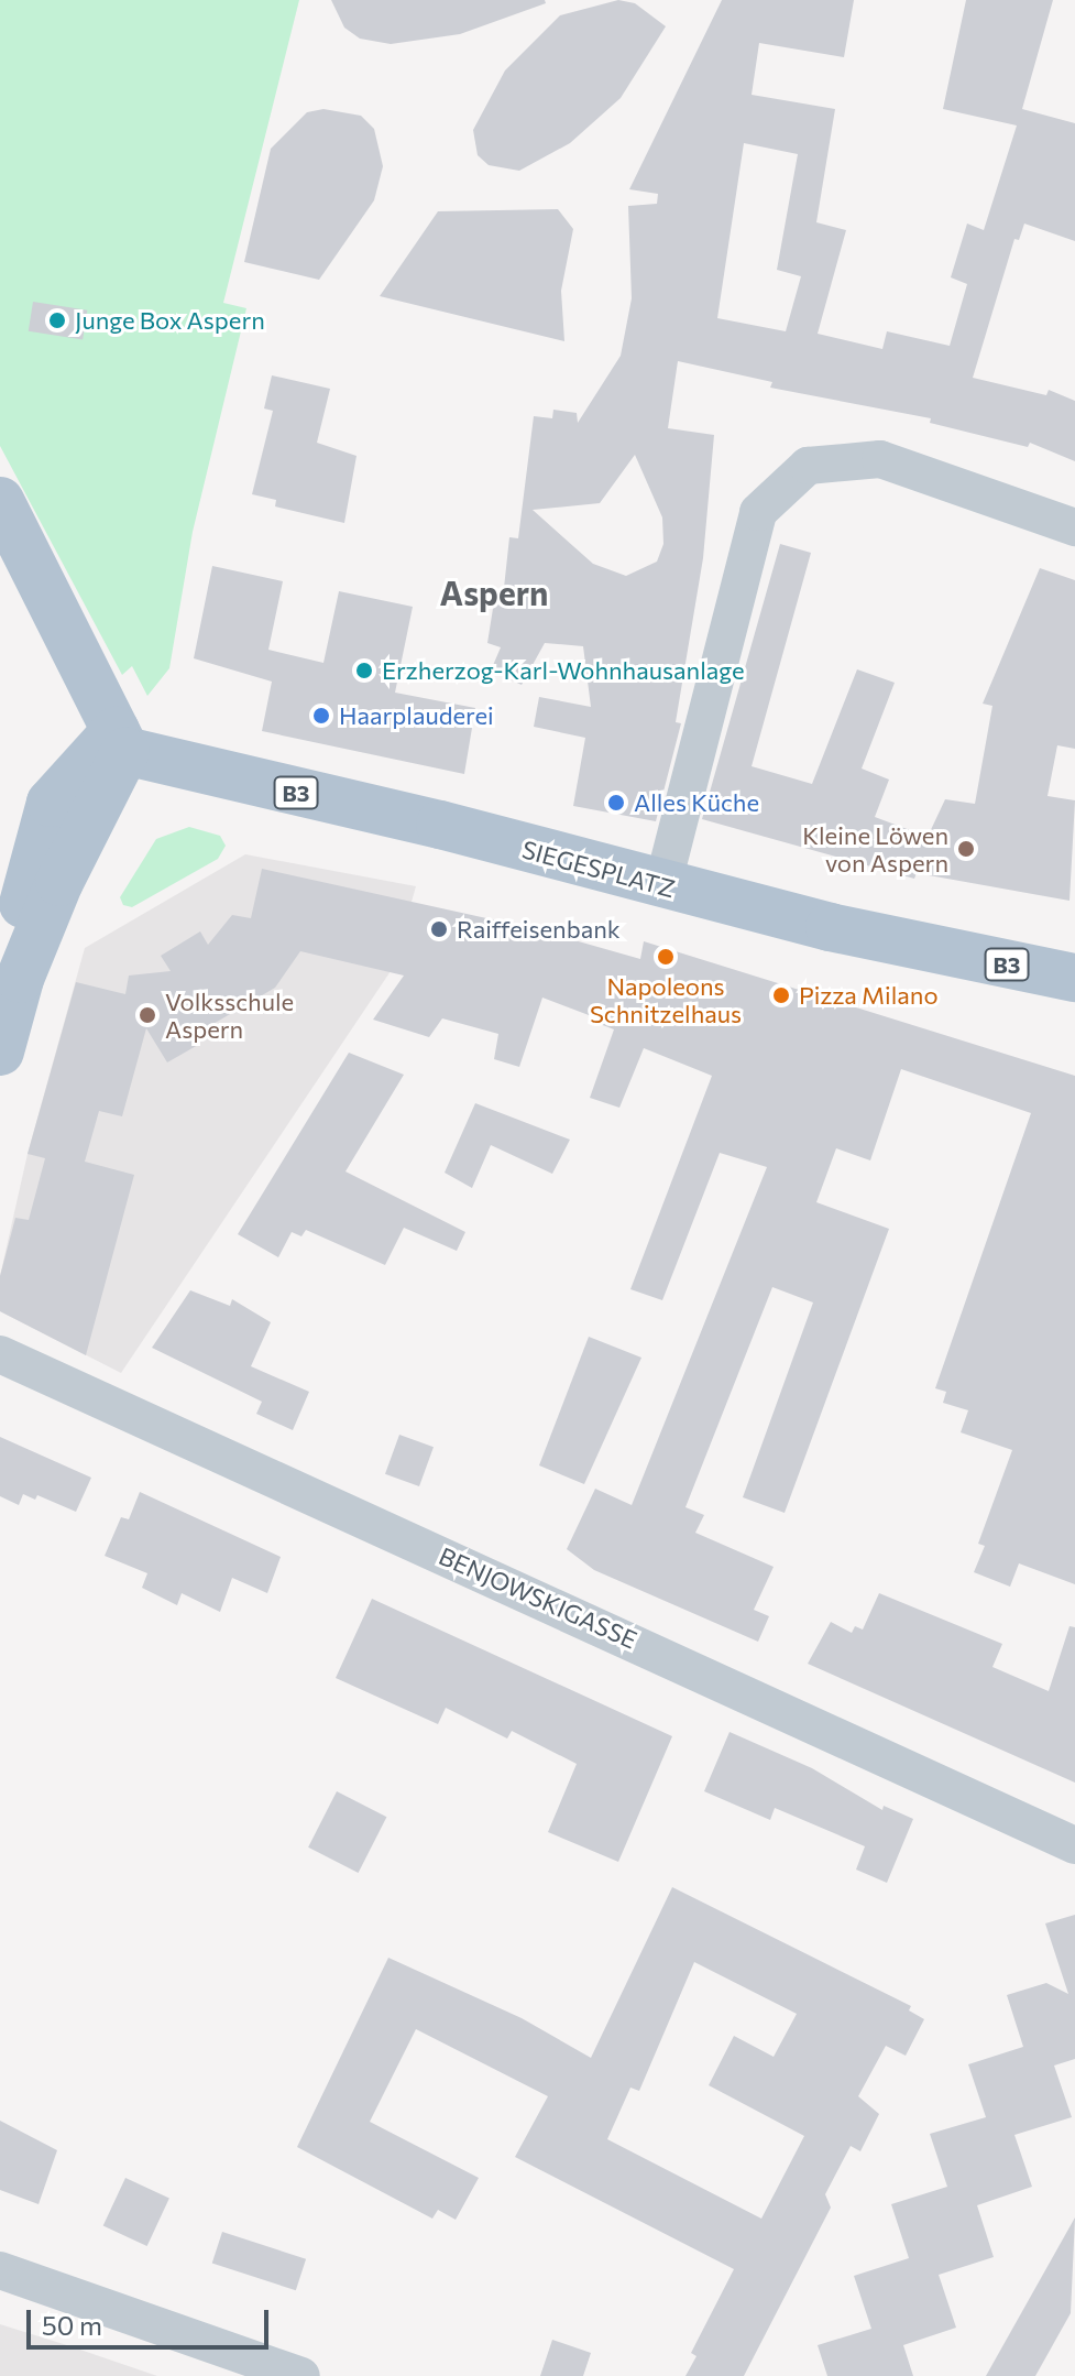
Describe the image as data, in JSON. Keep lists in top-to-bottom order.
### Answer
{
  "streets": {
    "main road": ["B3", "SIEGESPLATZ"],
    "street": ["BENJOWSKIGASSE"]
  },
  "districts": ["Aspern"],
  "places": [
    "Junge Box Aspern",
    "Erzherzog-Karl-Wohnhausanlage",
    "Haarplauderei",
    "Alles Küche",
    "Kleine Löwen von Aspern",
    "Raiffeisenbank",
    "Napoleons Schnitzelhaus",
    "Pizza Milano",
    "Volksschule Aspern"
  ],
  "scale_bar": "50 m"
}
